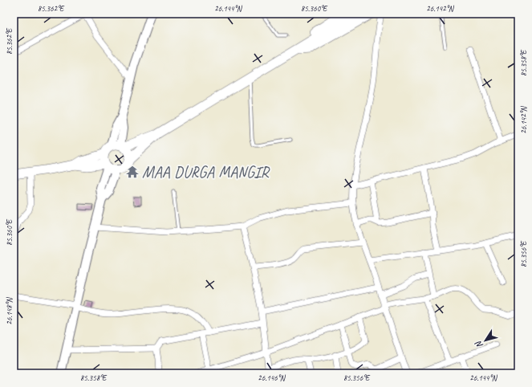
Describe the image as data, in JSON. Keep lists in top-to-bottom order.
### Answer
{
  "places": {
    "temple": ["MAA DURGA MANGIR"]
  },
  "north": "bottom left",
  "coordinates": [
    "85.362°E",
    "26.144°N",
    "85.360°E",
    "26.142°N",
    "85.358°E",
    "85.356°E",
    "26.148°N",
    "26.146°N"
  ]
}
